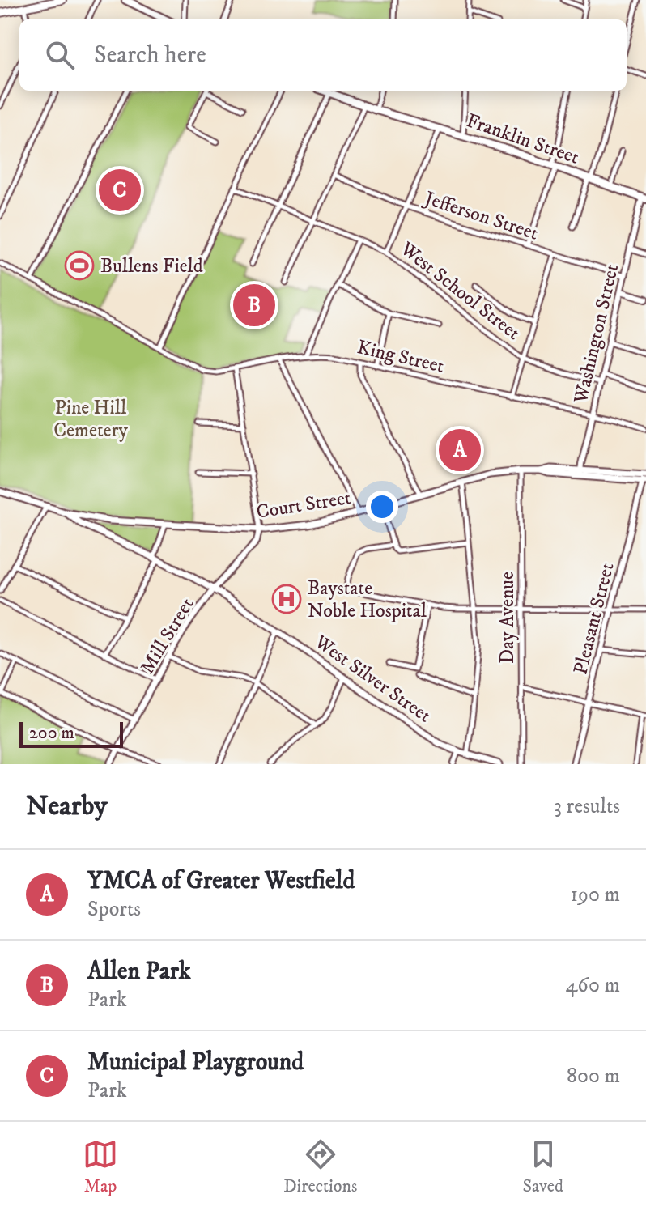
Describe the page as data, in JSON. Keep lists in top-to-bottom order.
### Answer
{
  "streets": {
    "main road": ["Franklin Street", "Court Street", "West Silver Street"],
    "street": [
      "Jefferson Street",
      "West School Street",
      "Washington Street",
      "King Street",
      "Day Avenue",
      "Pleasant Street",
      "Mill Street"
    ]
  },
  "crossings": [
    ["Franklin Street", "Washington Street"],
    ["Jefferson Street", "Washington Street"],
    ["West School Street", "Washington Street"],
    ["Washington Street", "King Street"],
    ["Washington Street", "Court Street"],
    ["Court Street", "Day Avenue"],
    ["Court Street", "Pleasant Street"],
    ["Court Street", "Mill Street"],
    ["Court Street", "West Silver Street"],
    ["Mill Street", "West Silver Street"]
  ],
  "parks": ["Pine Hill Cemetery"],
  "places": {
    "sports": ["Bullens Field"],
    "hospital": ["Baystate Noble Hospital"]
  },
  "scale_bar": "200 m",
  "page": {
    "search": "Search here",
    "pins": ["C", "B", "A"],
    "scale": "200 m",
    "heading": ["Nearby", "3 results"],
    "list": [
      {
        "mark": "A",
        "name": "YMCA of Greater Westfield",
        "note": "Sports",
        "value": "190 m"
      },
      {
        "mark": "B",
        "name": "Allen Park",
        "note": "Park",
        "value": "460 m"
      },
      {
        "mark": "C",
        "name": "Municipal Playground",
        "note": "Park",
        "value": "800 m"
      }
    ],
    "nav": ["Map", "Directions", "Saved"]
  }
}
